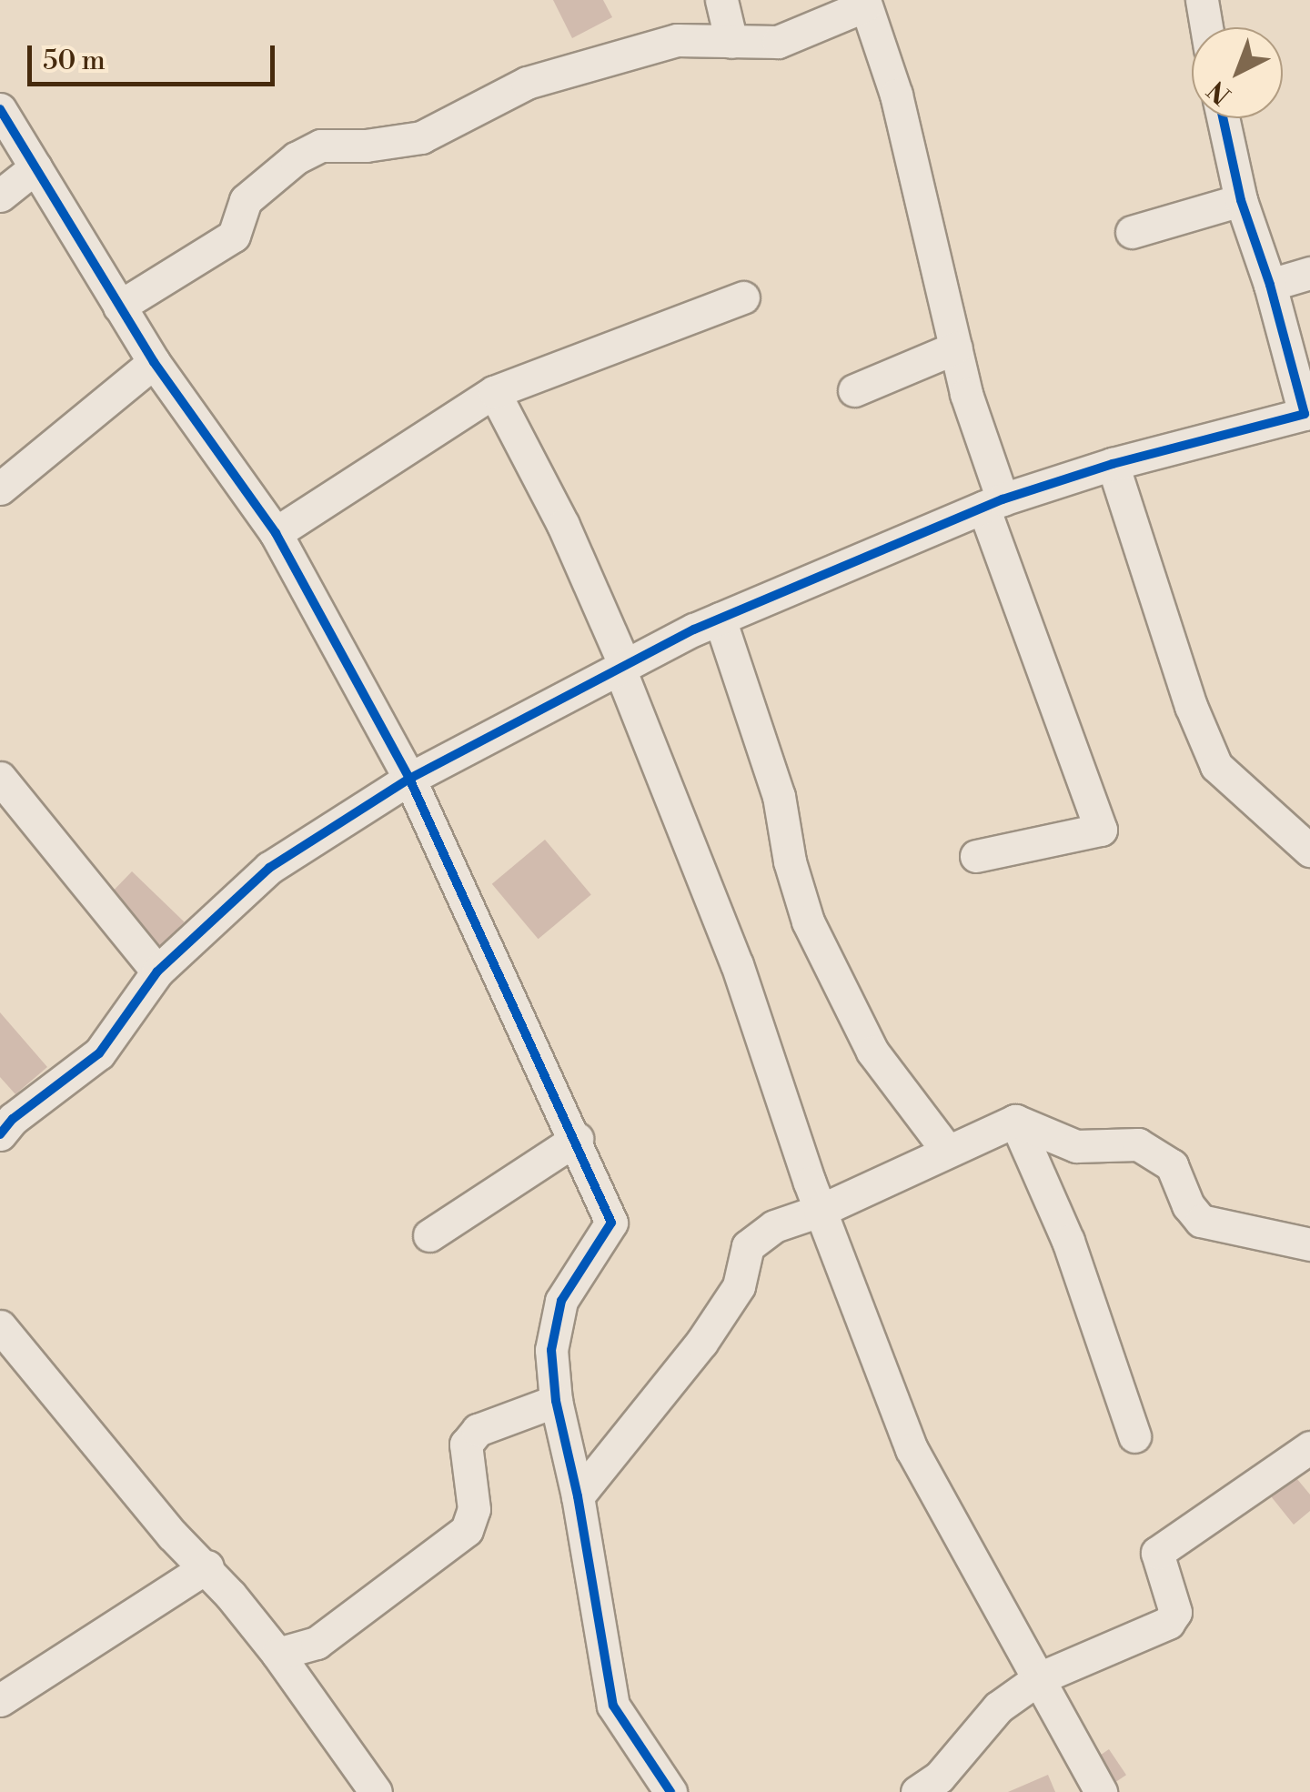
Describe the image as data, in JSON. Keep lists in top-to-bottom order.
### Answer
{
  "scale_bar": "50 m",
  "north": "bottom left"
}
